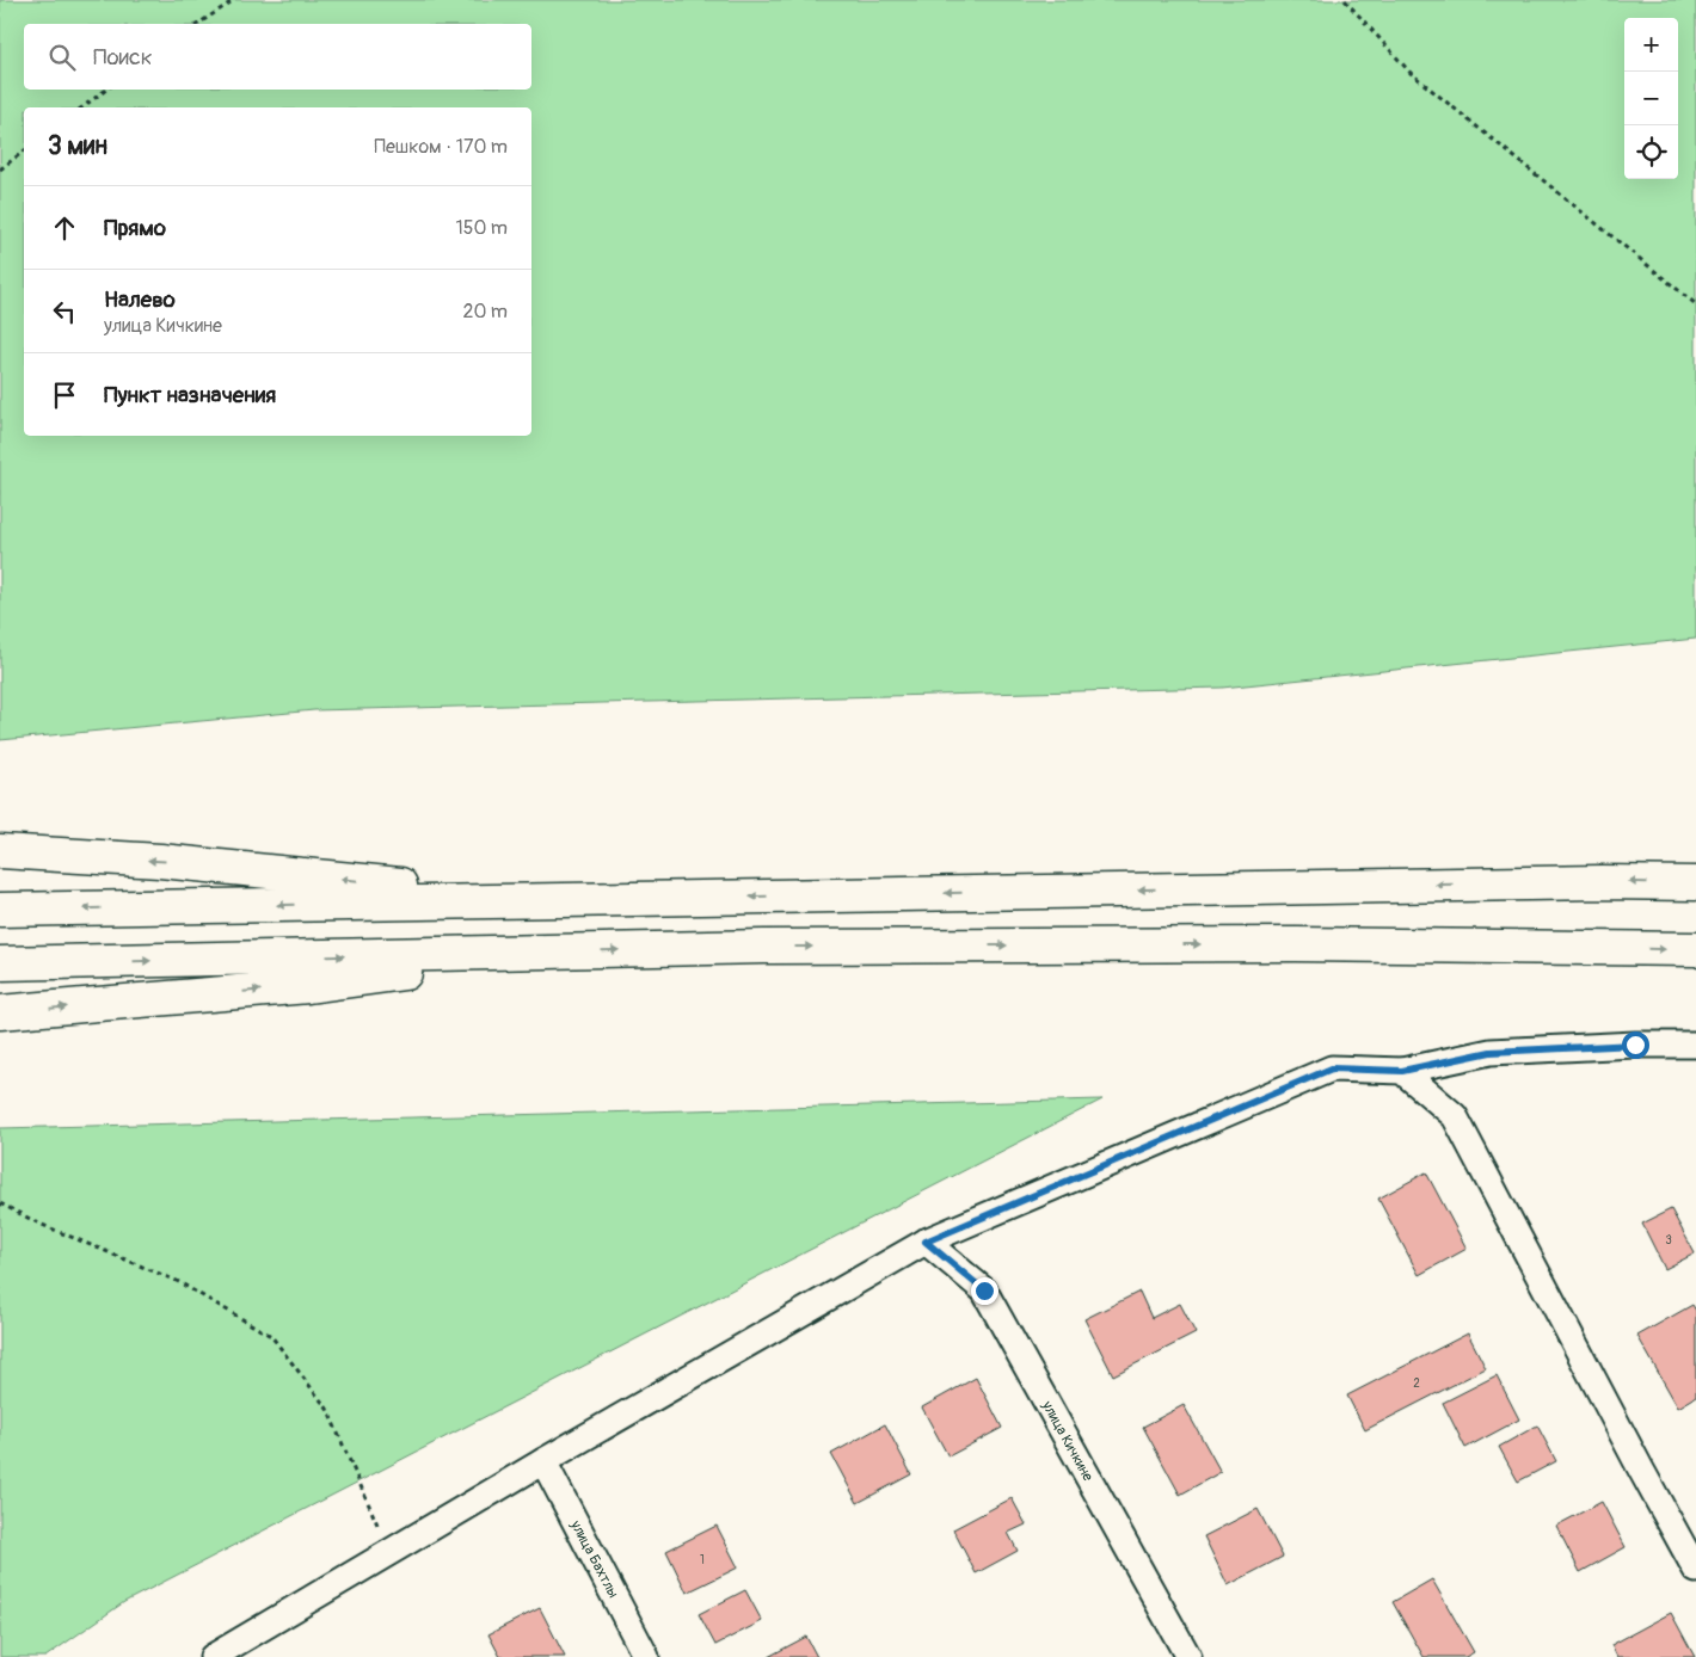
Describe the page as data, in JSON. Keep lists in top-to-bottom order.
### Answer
{
  "streets": {
    "street": ["улица Кичкине", "улица Бахтлы"]
  },
  "house_numbers": ["3", "2", "1"],
  "page": {
    "map_buttons": ["+", "−"],
    "search": "Поиск",
    "heading": ["3 мин", "Пешком · 170 m"],
    "list": [
      ["Прямо", "150 m"],
      ["Налево", "улица Кичкине", "20 m"],
      "Пункт назначения"
    ]
  }
}
